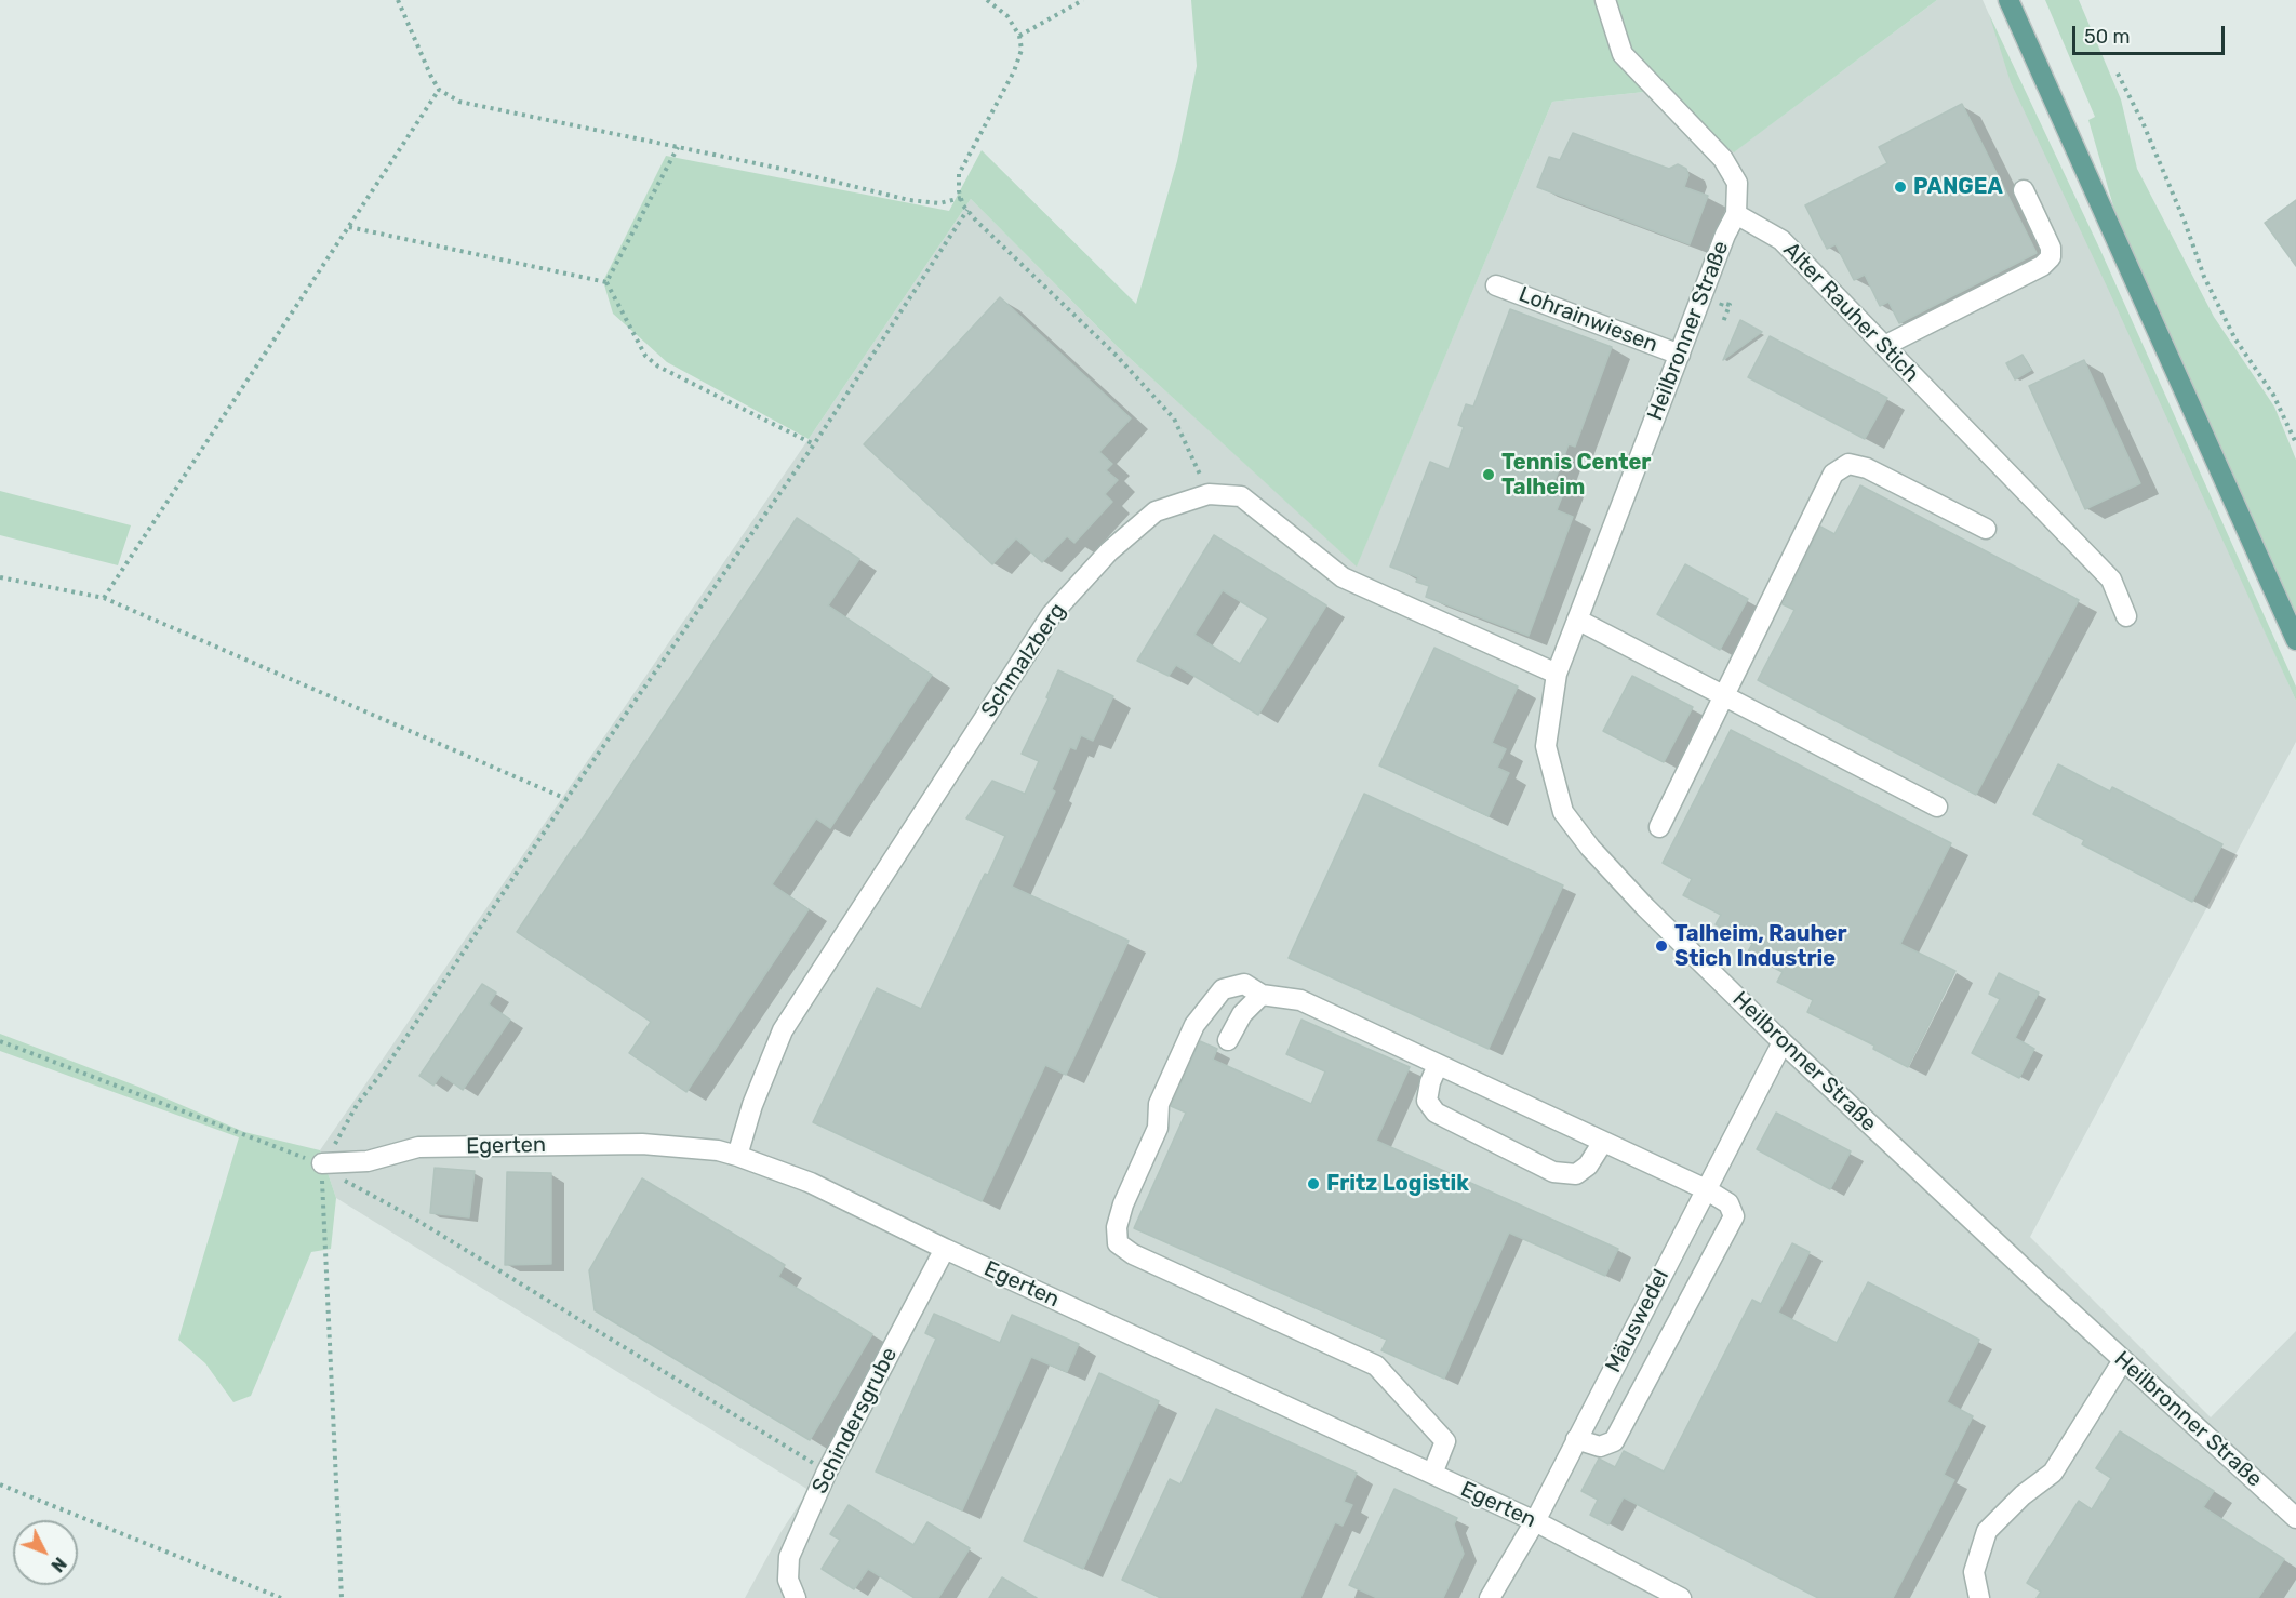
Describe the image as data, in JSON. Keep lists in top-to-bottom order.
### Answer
{
  "streets": {
    "street": [
      "Alter Rauher Stich",
      "Lohrainwiesen",
      "Heilbronner Straße",
      "Schmalzberg",
      "Egerten",
      "Mäuswedel",
      "Schindersgrube"
    ]
  },
  "crossings": [
    ["Alter Rauher Stich", "Heilbronner Straße"],
    ["Lohrainwiesen", "Heilbronner Straße"],
    ["Heilbronner Straße", "Schmalzberg"],
    ["Heilbronner Straße", "Mäuswedel"],
    ["Schmalzberg", "Egerten"],
    ["Egerten", "Mäuswedel"],
    ["Egerten", "Schindersgrube"]
  ],
  "places": [
    "PANGEA",
    "Tennis Center Talheim",
    "Talheim, Rauher Stich Industrie",
    "Fritz Logistik"
  ],
  "scale_bar": "50 m",
  "north": "bottom right"
}
